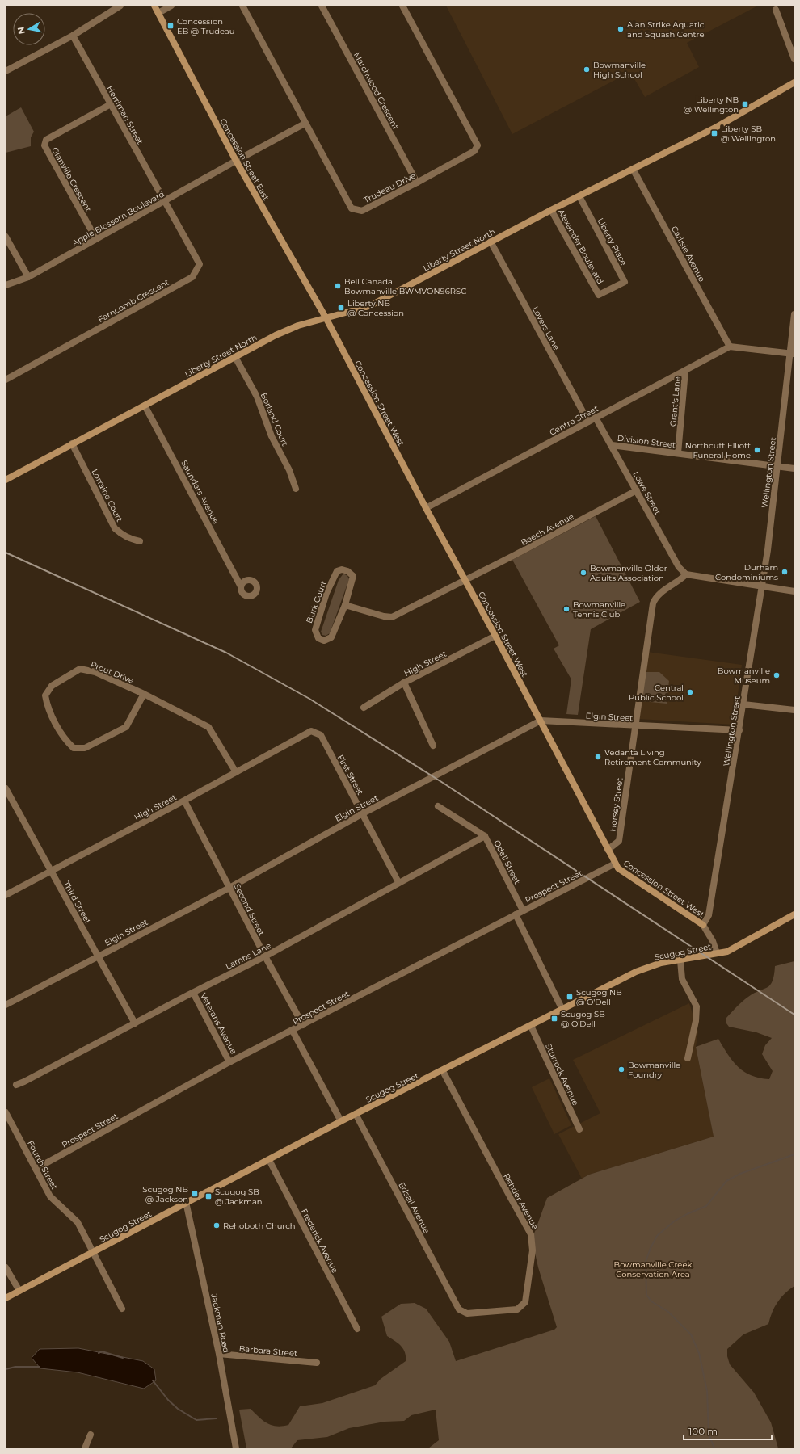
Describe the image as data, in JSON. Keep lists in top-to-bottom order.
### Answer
{
  "streets": {
    "street": [
      "Marchwood Crescent",
      "Herriman Street",
      "Concession Street East",
      "Glanville Crescent",
      "Trudeau Drive",
      "Apple Blossom Boulevard",
      "Liberty Place",
      "Alexander Boulevard",
      "Liberty Street North",
      "Carlisle Avenue",
      "Farncomb Crescent",
      "Lovers Lane",
      "Grant's Lane",
      "Concession Street West",
      "Borland Court",
      "Centre Street",
      "Division Street",
      "Wellington Street",
      "Saunders Avenue",
      "Lowe Street",
      "Lorraine Court",
      "Beech Avenue",
      "Burk Court",
      "High Street",
      "Prout Drive",
      "Elgin Street",
      "First Street",
      "Horsey Street",
      "Odell Street",
      "Prospect Street",
      "Third Street",
      "Second Street",
      "Scugog Street",
      "Lambs Lane",
      "Veterans Avenue",
      "Sturrock Avenue",
      "Fourth Street",
      "Rehder Avenue",
      "Edsall Avenue",
      "Frederick Avenue",
      "Jackman Road",
      "Barbara Street"
    ]
  },
  "crossings": [
    ["Marchwood Crescent", "Trudeau Drive"],
    ["Herriman Street", "Glanville Crescent"],
    ["Herriman Street", "Apple Blossom Boulevard"],
    ["Herriman Street", "Farncomb Crescent"],
    ["Concession Street East", "Apple Blossom Boulevard"],
    ["Concession Street East", "Liberty Street North"],
    ["Concession Street East", "Concession Street West"],
    ["Glanville Crescent", "Apple Blossom Boulevard"],
    ["Trudeau Drive", "Apple Blossom Boulevard"],
    ["Apple Blossom Boulevard", "Farncomb Crescent"],
    ["Liberty Place", "Alexander Boulevard"],
    ["Liberty Place", "Liberty Street North"],
    ["Alexander Boulevard", "Liberty Street North"],
    ["Liberty Street North", "Carlisle Avenue"],
    ["Liberty Street North", "Lovers Lane"],
    ["Liberty Street North", "Concession Street West"],
    ["Liberty Street North", "Borland Court"],
    ["Liberty Street North", "Saunders Avenue"],
    ["Liberty Street North", "Lorraine Court"],
    ["Carlisle Avenue", "Centre Street"],
    ["Lovers Lane", "Centre Street"],
    ["Grant's Lane", "Centre Street"],
    ["Grant's Lane", "Division Street"],
    ["Concession Street West", "Centre Street"],
    ["Concession Street West", "Wellington Street"],
    ["Concession Street West", "Beech Avenue"],
    ["Concession Street West", "High Street"],
    ["Concession Street West", "Elgin Street"],
    ["Concession Street West", "Horsey Street"],
    ["Concession Street West", "Prospect Street"],
    ["Centre Street", "Lowe Street"],
    ["Division Street", "Wellington Street"],
    ["Division Street", "Lowe Street"],
    ["Wellington Street", "Elgin Street"],
    ["Lowe Street", "Beech Avenue"],
    ["Lowe Street", "Horsey Street"],
    ["High Street", "Prout Drive"],
    ["High Street", "First Street"],
    ["High Street", "Third Street"],
    ["High Street", "Second Street"],
    ["Elgin Street", "First Street"],
    ["Elgin Street", "Horsey Street"],
    ["Elgin Street", "Third Street"],
    ["Elgin Street", "Second Street"],
    ["First Street", "Lambs Lane"],
    ["Odell Street", "Prospect Street"],
    ["Odell Street", "Lambs Lane"],
    ["Prospect Street", "Second Street"],
    ["Prospect Street", "Veterans Avenue"],
    ["Prospect Street", "Fourth Street"],
    ["Third Street", "Lambs Lane"],
    ["Second Street", "Lambs Lane"],
    ["Scugog Street", "Sturrock Avenue"],
    ["Scugog Street", "Fourth Street"],
    ["Scugog Street", "Rehder Avenue"],
    ["Scugog Street", "Edsall Avenue"],
    ["Scugog Street", "Frederick Avenue"],
    ["Scugog Street", "Jackman Road"],
    ["Lambs Lane", "Veterans Avenue"],
    ["Rehder Avenue", "Edsall Avenue"],
    ["Jackman Road", "Barbara Street"]
  ],
  "parks": ["Bowmanville Creek Conservation Area"],
  "places": {
    "transit": [
      "Concession EB @ Trudeau",
      "Liberty NB @ Wellington",
      "Liberty SB @ Wellington",
      "Liberty NB @ Concession",
      "Scugog NB @ O'Dell",
      "Scugog SB @ O'Dell",
      "Scugog NB @ Jackson",
      "Scugog SB @ Jackman"
    ],
    "other": [
      "Alan Strike Aquatic and Squash Centre",
      "Bowmanville High School",
      "Bell Canada Bowmanville BWMVON96RSC",
      "Northcutt Elliott Funeral Home",
      "Durham Condominiums",
      "Bowmanville Older Adults Association",
      "Bowmanville Tennis Club",
      "Bowmanville Museum",
      "Central Public School",
      "Vedanta Living Retirement Community",
      "Bowmanville Foundry",
      "Rehoboth Church"
    ]
  },
  "scale_bar": "100 m",
  "north": "left"
}
